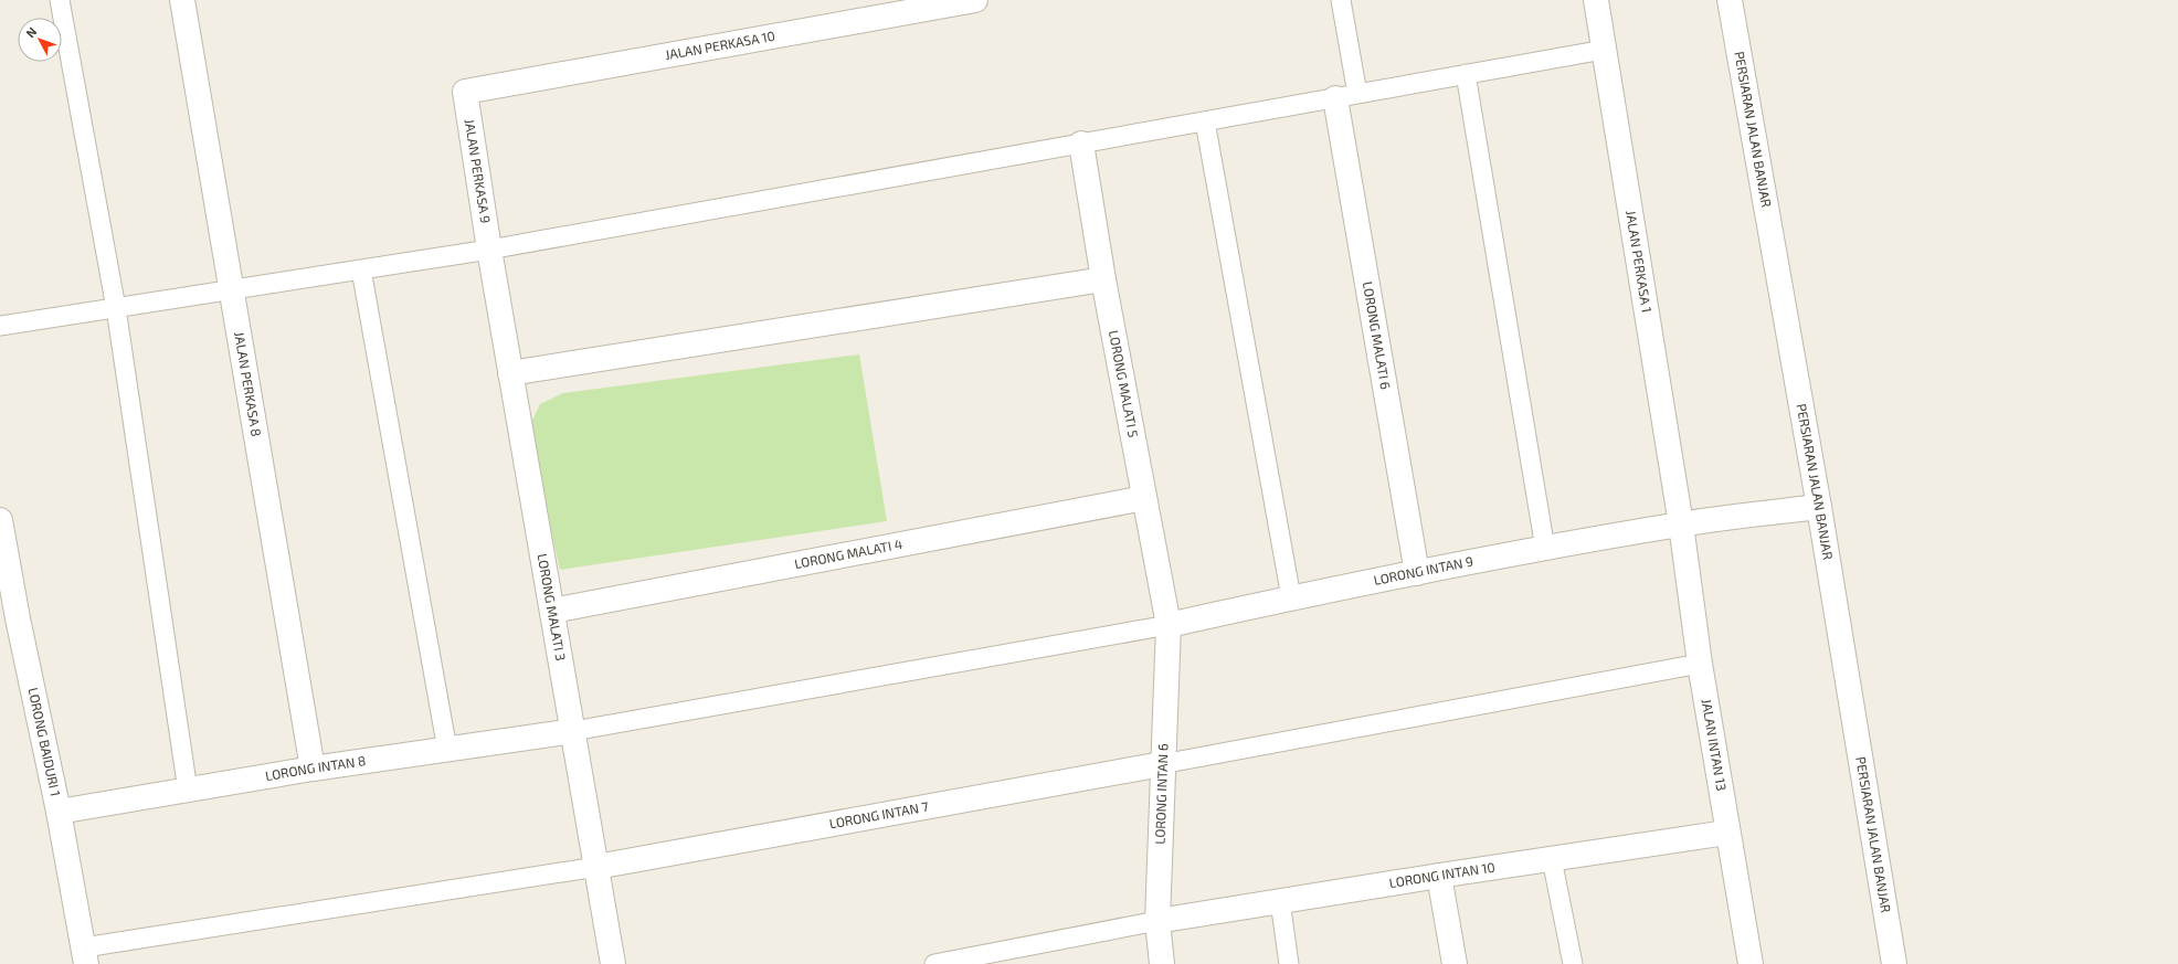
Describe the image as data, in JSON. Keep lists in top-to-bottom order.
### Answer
{
  "streets": {
    "street": [
      "JALAN PERKASA 10",
      "PERSIARAN JALAN BANJAR",
      "JALAN PERKASA 9",
      "JALAN PERKASA 1",
      "LORONG MALATI 6",
      "JALAN PERKASA 8",
      "LORONG MALATI 5",
      "LORONG MALATI 4",
      "LORONG INTAN 9",
      "LORONG MALATI 3",
      "LORONG BAIDURI 1",
      "JALAN INTAN 13",
      "LORONG INTAN 8",
      "LORONG INTAN 6",
      "LORONG INTAN 7",
      "LORONG INTAN 10"
    ]
  },
  "crossings": [
    ["JALAN PERKASA 10", "JALAN PERKASA 9"],
    ["PERSIARAN JALAN BANJAR", "LORONG INTAN 9"],
    ["JALAN PERKASA 9", "LORONG MALATI 3"],
    ["JALAN PERKASA 1", "LORONG INTAN 9"],
    ["JALAN PERKASA 1", "JALAN INTAN 13"],
    ["LORONG MALATI 6", "LORONG INTAN 9"],
    ["JALAN PERKASA 8", "LORONG INTAN 8"],
    ["LORONG MALATI 5", "LORONG MALATI 4"],
    ["LORONG MALATI 5", "LORONG INTAN 9"],
    ["LORONG MALATI 5", "LORONG INTAN 6"],
    ["LORONG MALATI 4", "LORONG MALATI 3"],
    ["LORONG INTAN 9", "JALAN INTAN 13"],
    ["LORONG INTAN 9", "LORONG INTAN 6"],
    ["LORONG MALATI 3", "LORONG INTAN 8"],
    ["LORONG MALATI 3", "LORONG INTAN 7"],
    ["LORONG BAIDURI 1", "LORONG INTAN 8"],
    ["JALAN INTAN 13", "LORONG INTAN 10"],
    ["LORONG INTAN 6", "LORONG INTAN 7"],
    ["LORONG INTAN 6", "LORONG INTAN 10"]
  ],
  "north": "top left"
}
